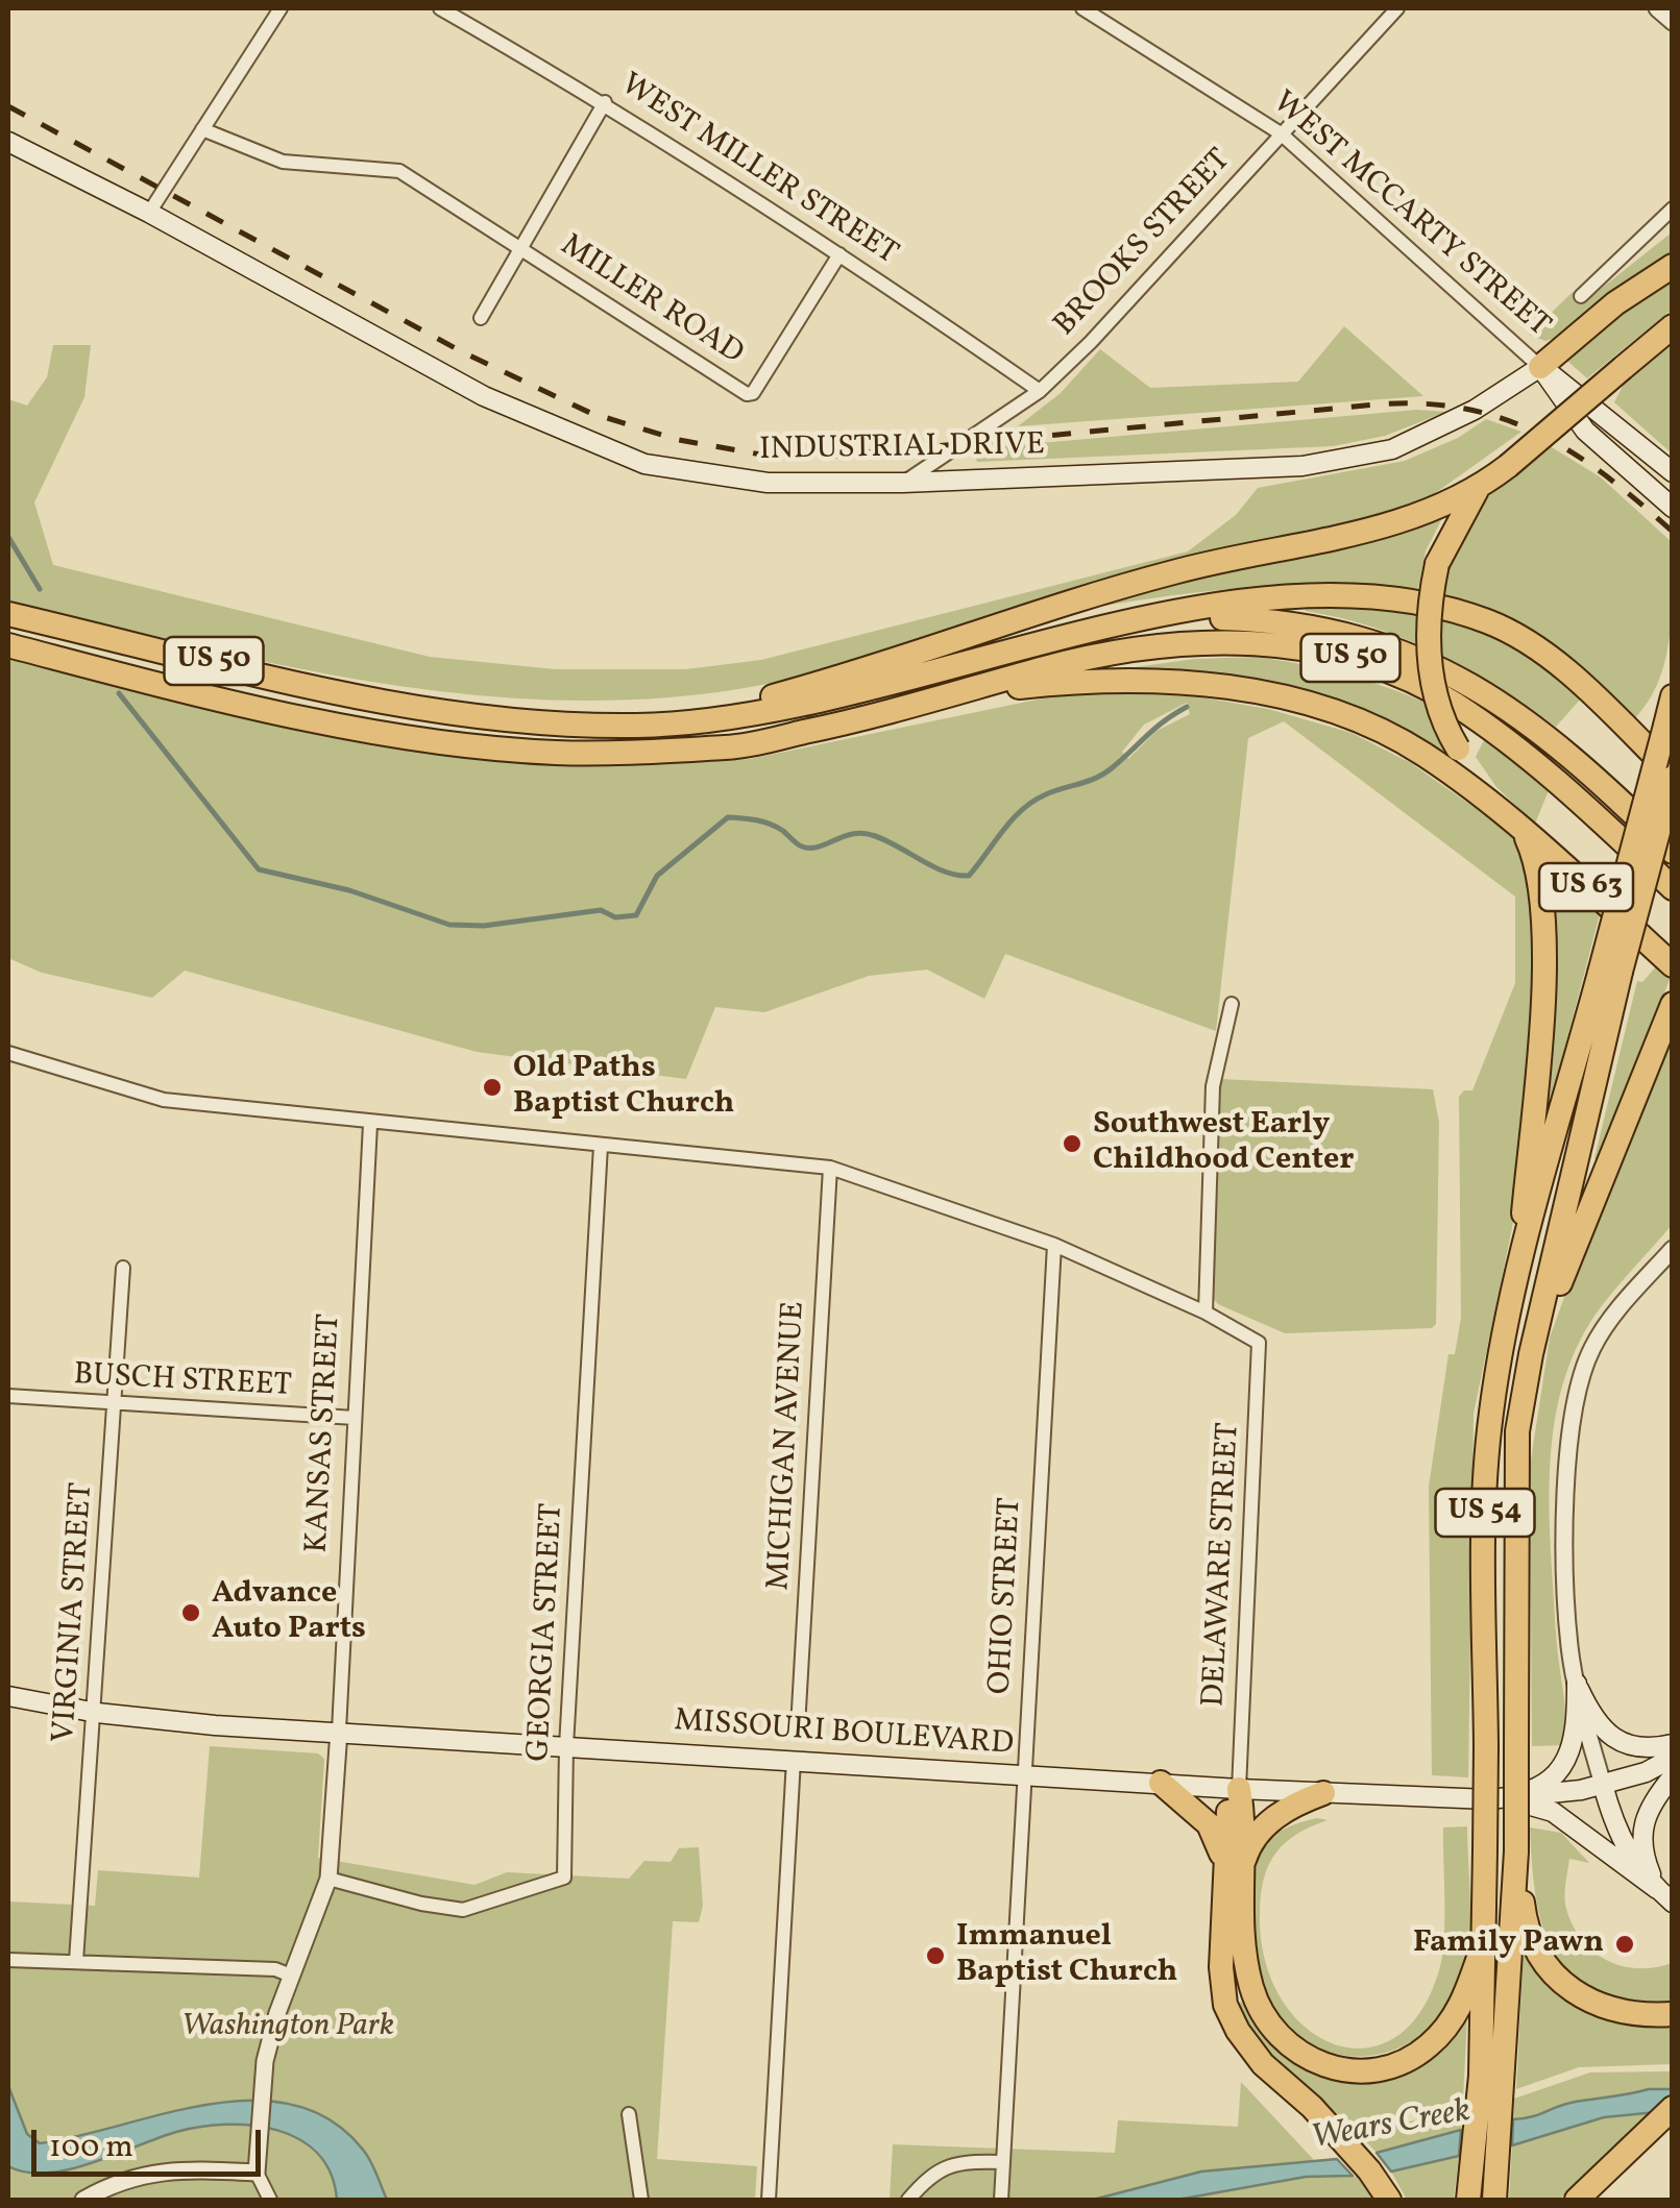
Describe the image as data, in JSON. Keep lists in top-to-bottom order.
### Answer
{
  "streets": {
    "highway": ["US 50", "US 63", "US 54"],
    "main road": ["WEST MCCARTY STREET", "INDUSTRIAL DRIVE", "MISSOURI BOULEVARD"],
    "street": [
      "WEST MILLER STREET",
      "BROOKS STREET",
      "MILLER ROAD",
      "BUSCH STREET",
      "KANSAS STREET",
      "MICHIGAN AVENUE",
      "DELAWARE STREET",
      "OHIO STREET",
      "VIRGINIA STREET",
      "GEORGIA STREET"
    ]
  },
  "crossings": [
    ["WEST MILLER STREET", "BROOKS STREET"],
    ["WEST MILLER STREET", "MILLER ROAD"],
    ["WEST MCCARTY STREET", "BROOKS STREET"],
    ["WEST MCCARTY STREET", "INDUSTRIAL DRIVE"],
    ["BROOKS STREET", "INDUSTRIAL DRIVE"],
    ["BUSCH STREET", "KANSAS STREET"],
    ["BUSCH STREET", "VIRGINIA STREET"],
    ["KANSAS STREET", "GEORGIA STREET"],
    ["KANSAS STREET", "MISSOURI BOULEVARD"],
    ["DELAWARE STREET", "MISSOURI BOULEVARD"],
    ["OHIO STREET", "MISSOURI BOULEVARD"],
    ["VIRGINIA STREET", "MISSOURI BOULEVARD"],
    ["GEORGIA STREET", "MISSOURI BOULEVARD"]
  ],
  "water": ["Wears Creek"],
  "parks": ["Washington Park"],
  "places": [
    "Old Paths Baptist Church",
    "Southwest Early Childhood Center",
    "Advance Auto Parts",
    "Family Pawn",
    "Immanuel Baptist Church"
  ],
  "scale_bar": "100 m"
}
